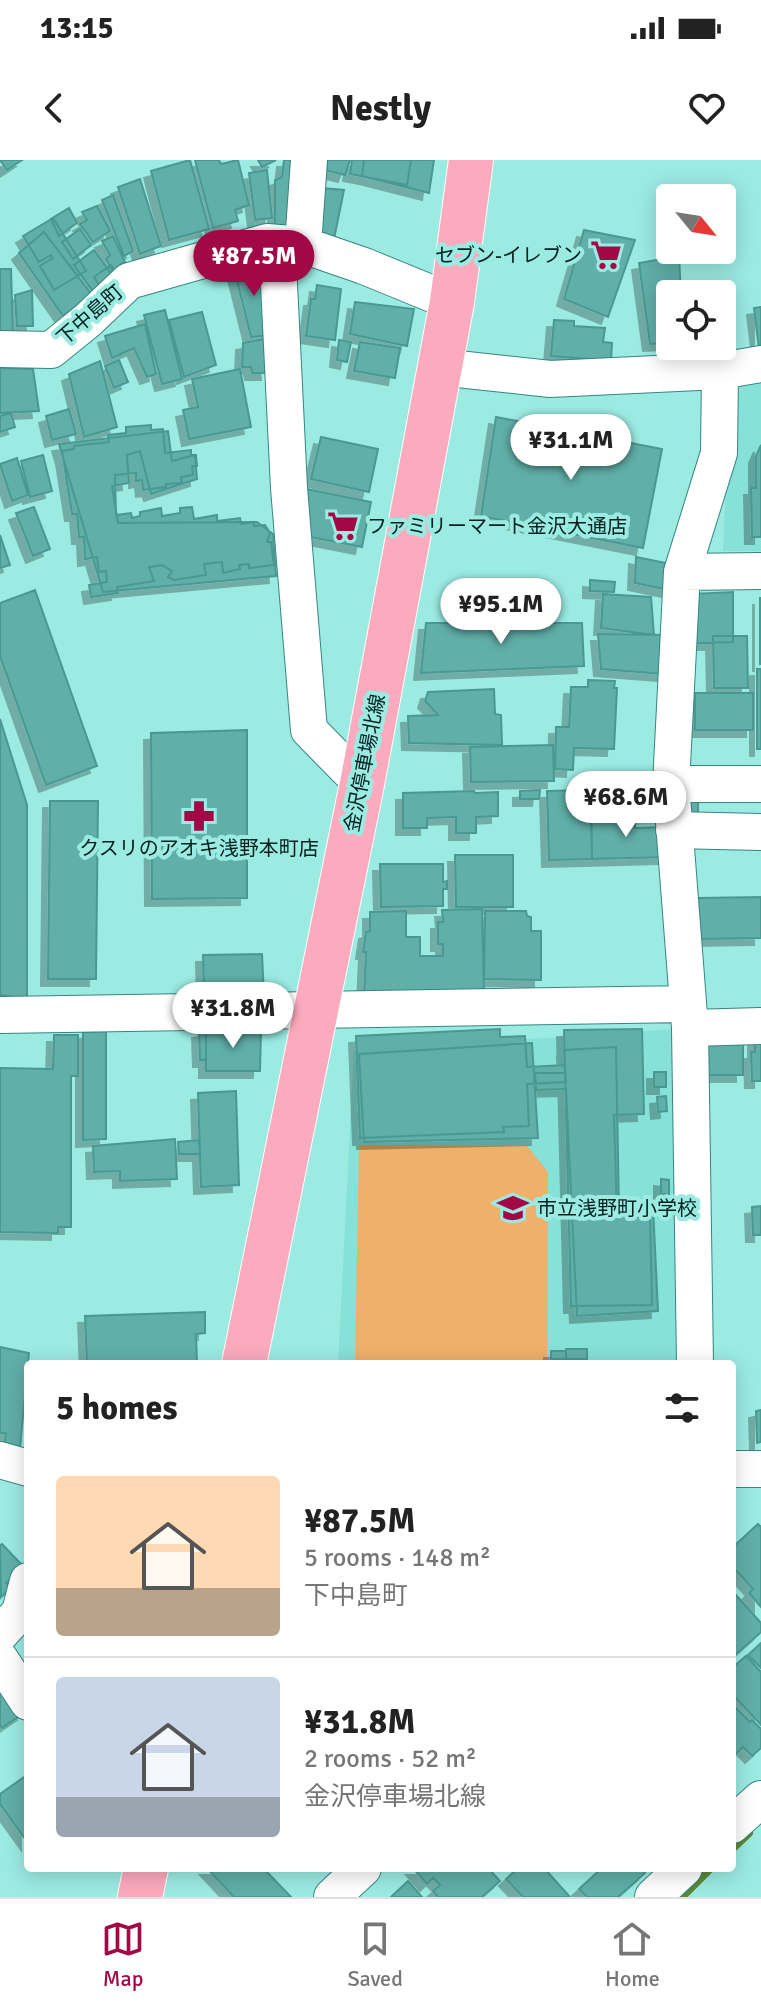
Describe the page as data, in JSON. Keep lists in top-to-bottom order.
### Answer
{
  "streets": {
    "main road": ["金沢停車場北線"],
    "street": ["下中島町"]
  },
  "crossings": [
    ["下中島町", "金沢停車場北線"]
  ],
  "places": {
    "supermarket": ["セブン-イレブン", "ファミリーマート金沢大通店"],
    "pharmacy": ["クスリのアオキ浅野本町店"],
    "school or university": ["市立浅野町小学校"]
  },
  "north": "bottom right",
  "page": {
    "status": "13:15",
    "header": "Nestly",
    "price": [
      "¥87.5M",
      "¥31.1M",
      "¥95.1M",
      "¥68.6M",
      "¥31.8M"
    ],
    "heading": "5 homes",
    "list": [
      {
        "name": "¥87.5M",
        "note": "5 rooms · 148 m² · 下中島町"
      },
      {
        "name": "¥31.8M",
        "note": "2 rooms · 52 m² · 金沢停車場北線"
      }
    ],
    "tabs": ["Map", "Saved", "Home"]
  }
}
